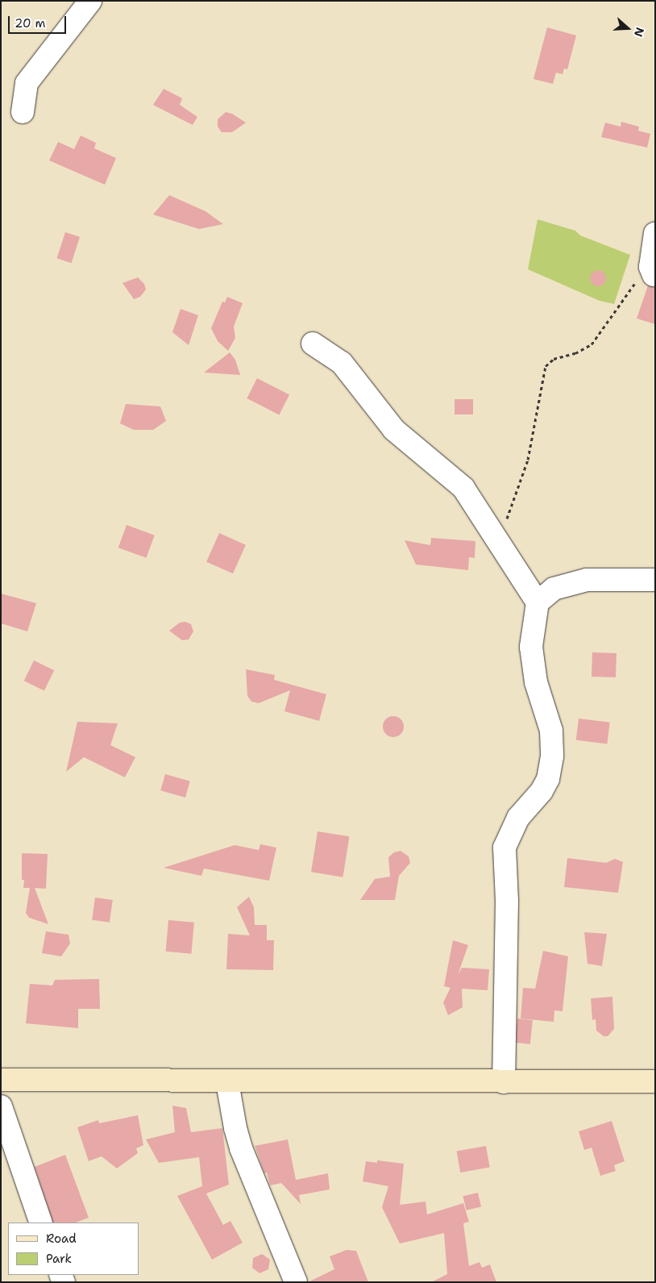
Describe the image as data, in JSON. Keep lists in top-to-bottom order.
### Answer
{
  "legend": ["Road", "Park"],
  "scale_bar": "20 m",
  "north": "right"
}
